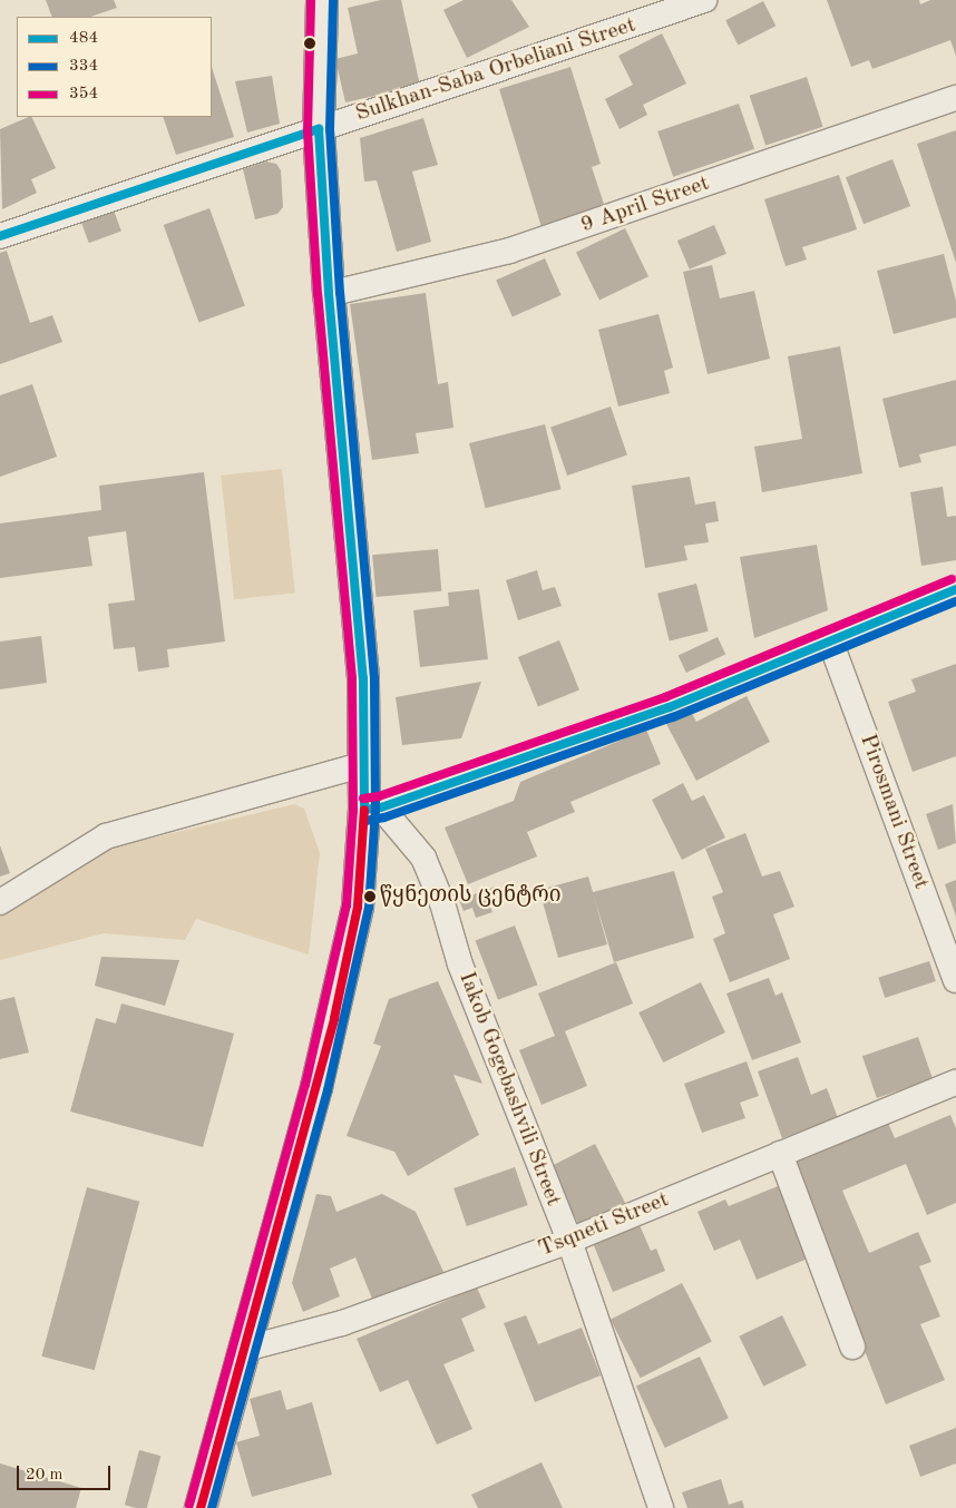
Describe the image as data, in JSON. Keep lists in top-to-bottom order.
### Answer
{
  "streets": {
    "street": [
      "Sulkhan-Saba Orbeliani Street",
      "9 April Street",
      "Pirosmani Street",
      "Iakob Gogebashvili Street",
      "Tsqneti Street"
    ]
  },
  "crossings": [
    ["Iakob Gogebashvili Street", "Tsqneti Street"]
  ],
  "places": ["წყნეთის ცენტრი"],
  "lines": ["transit line 334", "transit line 354", "transit line 484"],
  "legend": ["484", "334", "354"],
  "scale_bar": "20 m"
}
